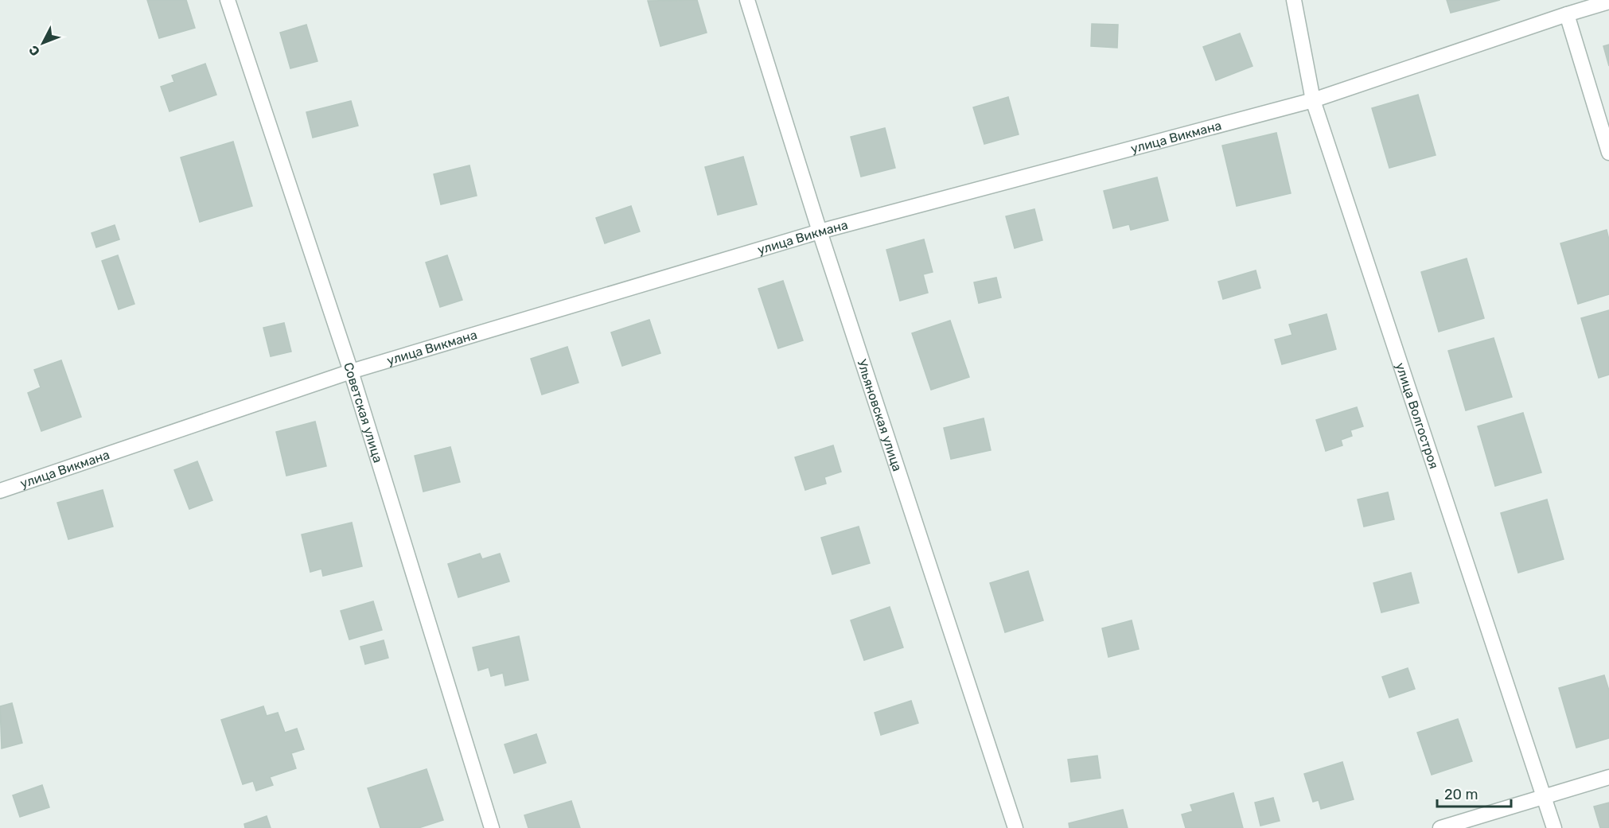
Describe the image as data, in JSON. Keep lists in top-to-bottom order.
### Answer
{
  "streets": {
    "street": [
      "улица Викмана",
      "Советская улица",
      "Ульяновская улица",
      "улица Волгостроя"
    ]
  },
  "crossings": [
    ["улица Викмана", "Советская улица"],
    ["улица Викмана", "Ульяновская улица"],
    ["улица Викмана", "улица Волгостроя"]
  ],
  "scale_bar": "20 m",
  "north": "bottom left"
}
